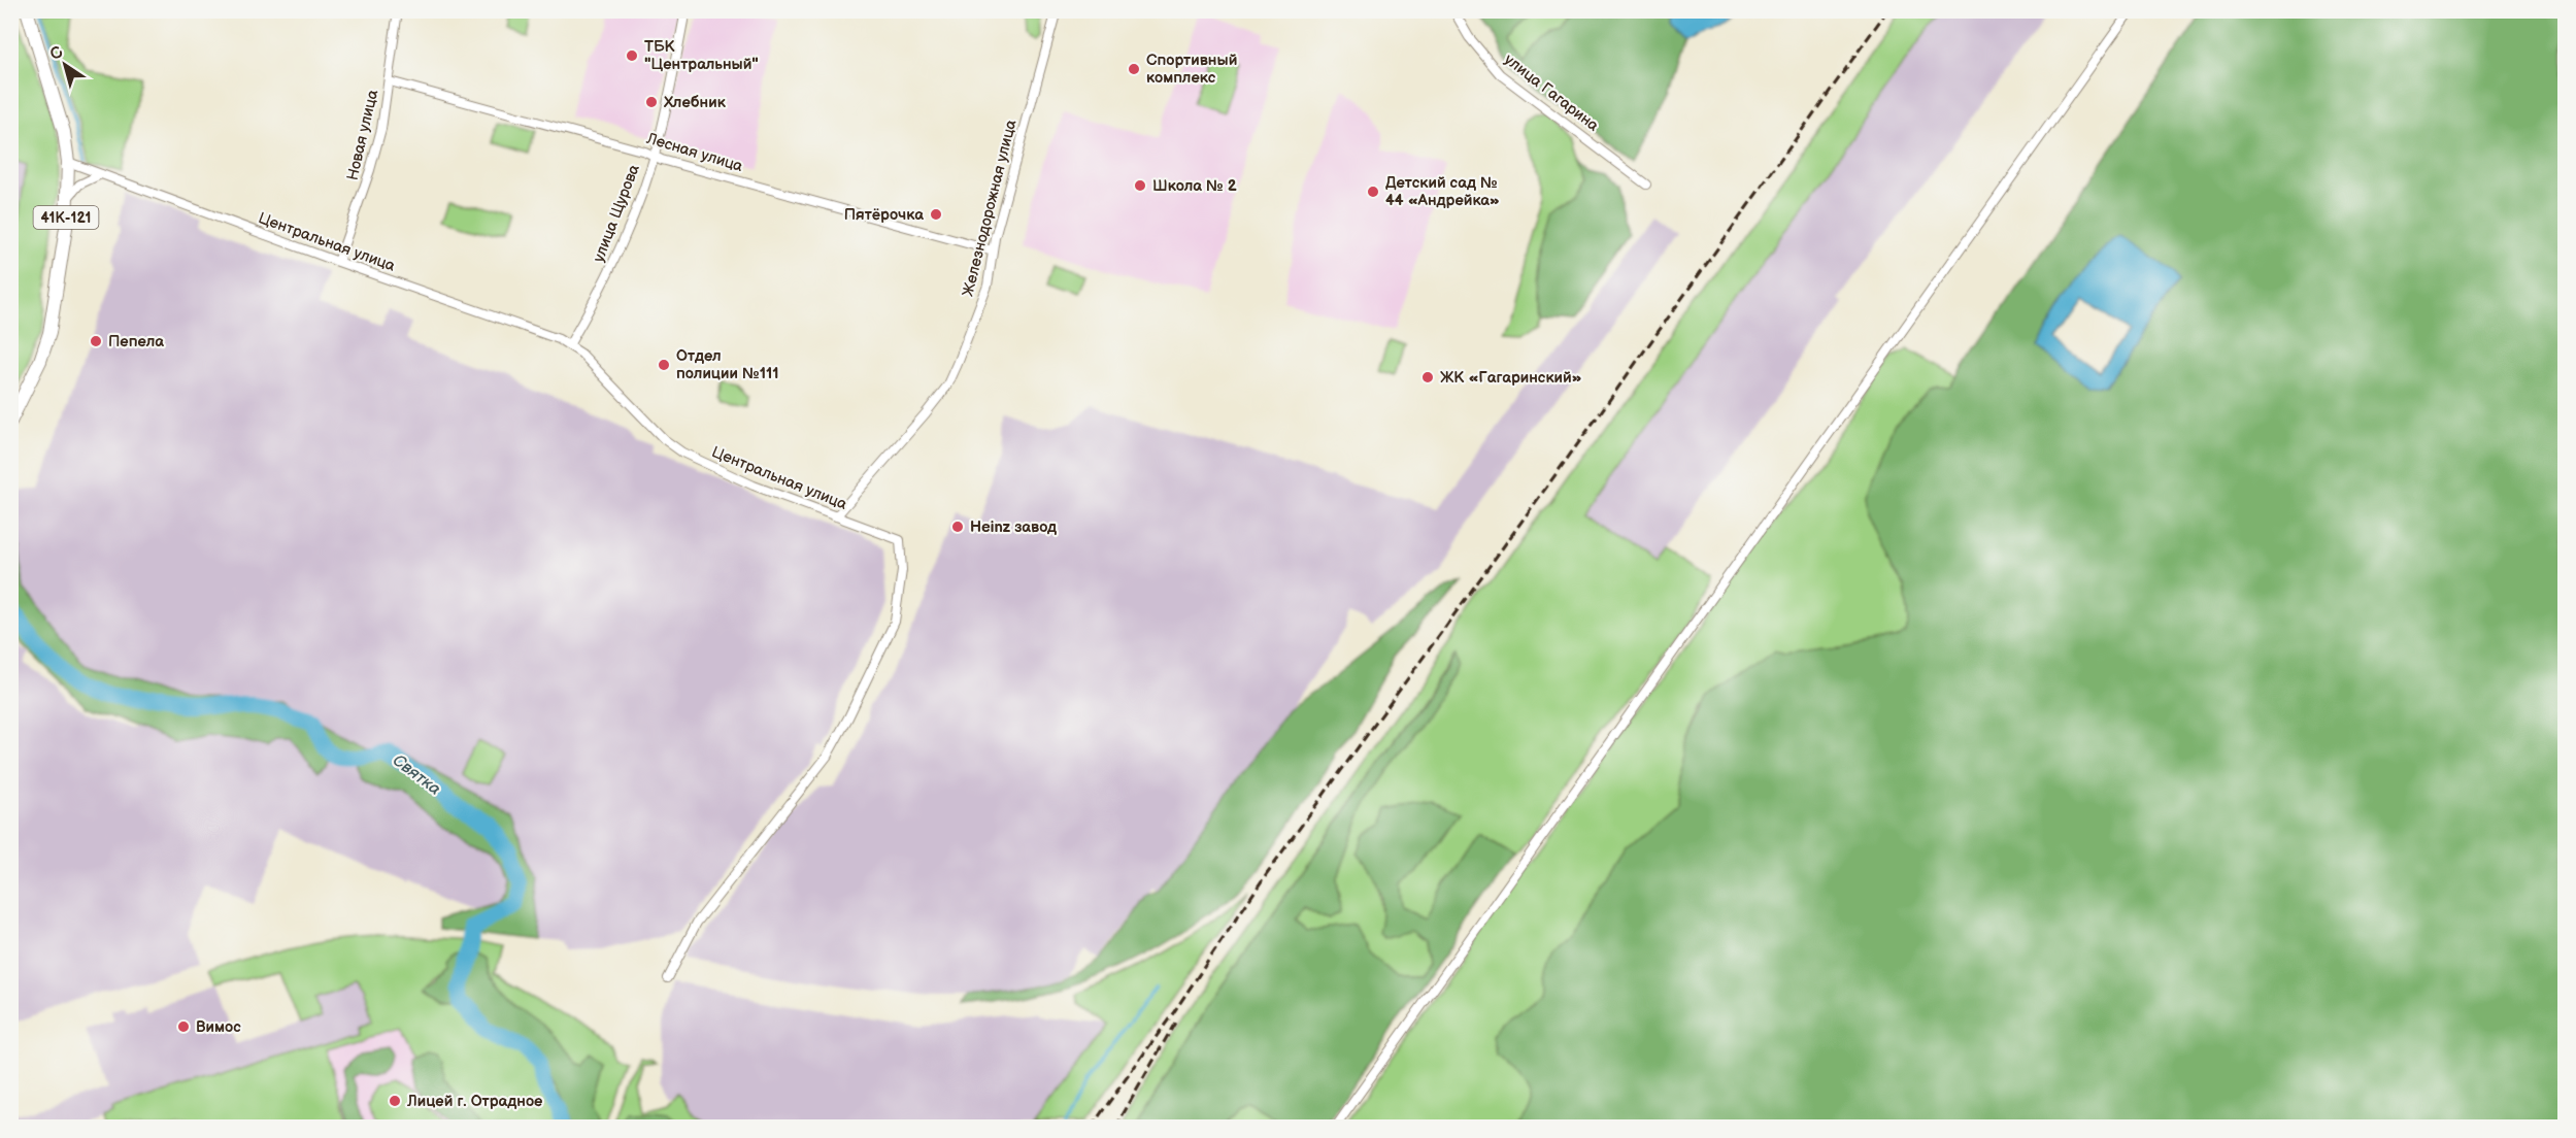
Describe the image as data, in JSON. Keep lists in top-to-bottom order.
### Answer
{
  "streets": {
    "main road": ["41К-121"],
    "street": [
      "улица Гагарина",
      "Новая улица",
      "Лесная улица",
      "Железнодорожная улица",
      "улица Щурова",
      "Центральная улица"
    ]
  },
  "crossings": [
    ["Новая улица", "Лесная улица"],
    ["Новая улица", "Центральная улица"],
    ["Лесная улица", "Железнодорожная улица"],
    ["Лесная улица", "улица Щурова"],
    ["Железнодорожная улица", "Центральная улица"],
    ["улица Щурова", "Центральная улица"],
    ["41К-121", "Центральная улица"]
  ],
  "water": ["Святка"],
  "places": [
    "ТБК \"Центральный\"",
    "Спортивный комплекс",
    "Хлебник",
    "Школа № 2",
    "Детский сад № 44 «Андрейка»",
    "Пятёрочка",
    "Пепела",
    "Отдел полиции №111",
    "ЖК «Гагаринский»",
    "Heinz завод",
    "Вимос",
    "Лицей г. Отрадное"
  ],
  "north": "top left"
}
